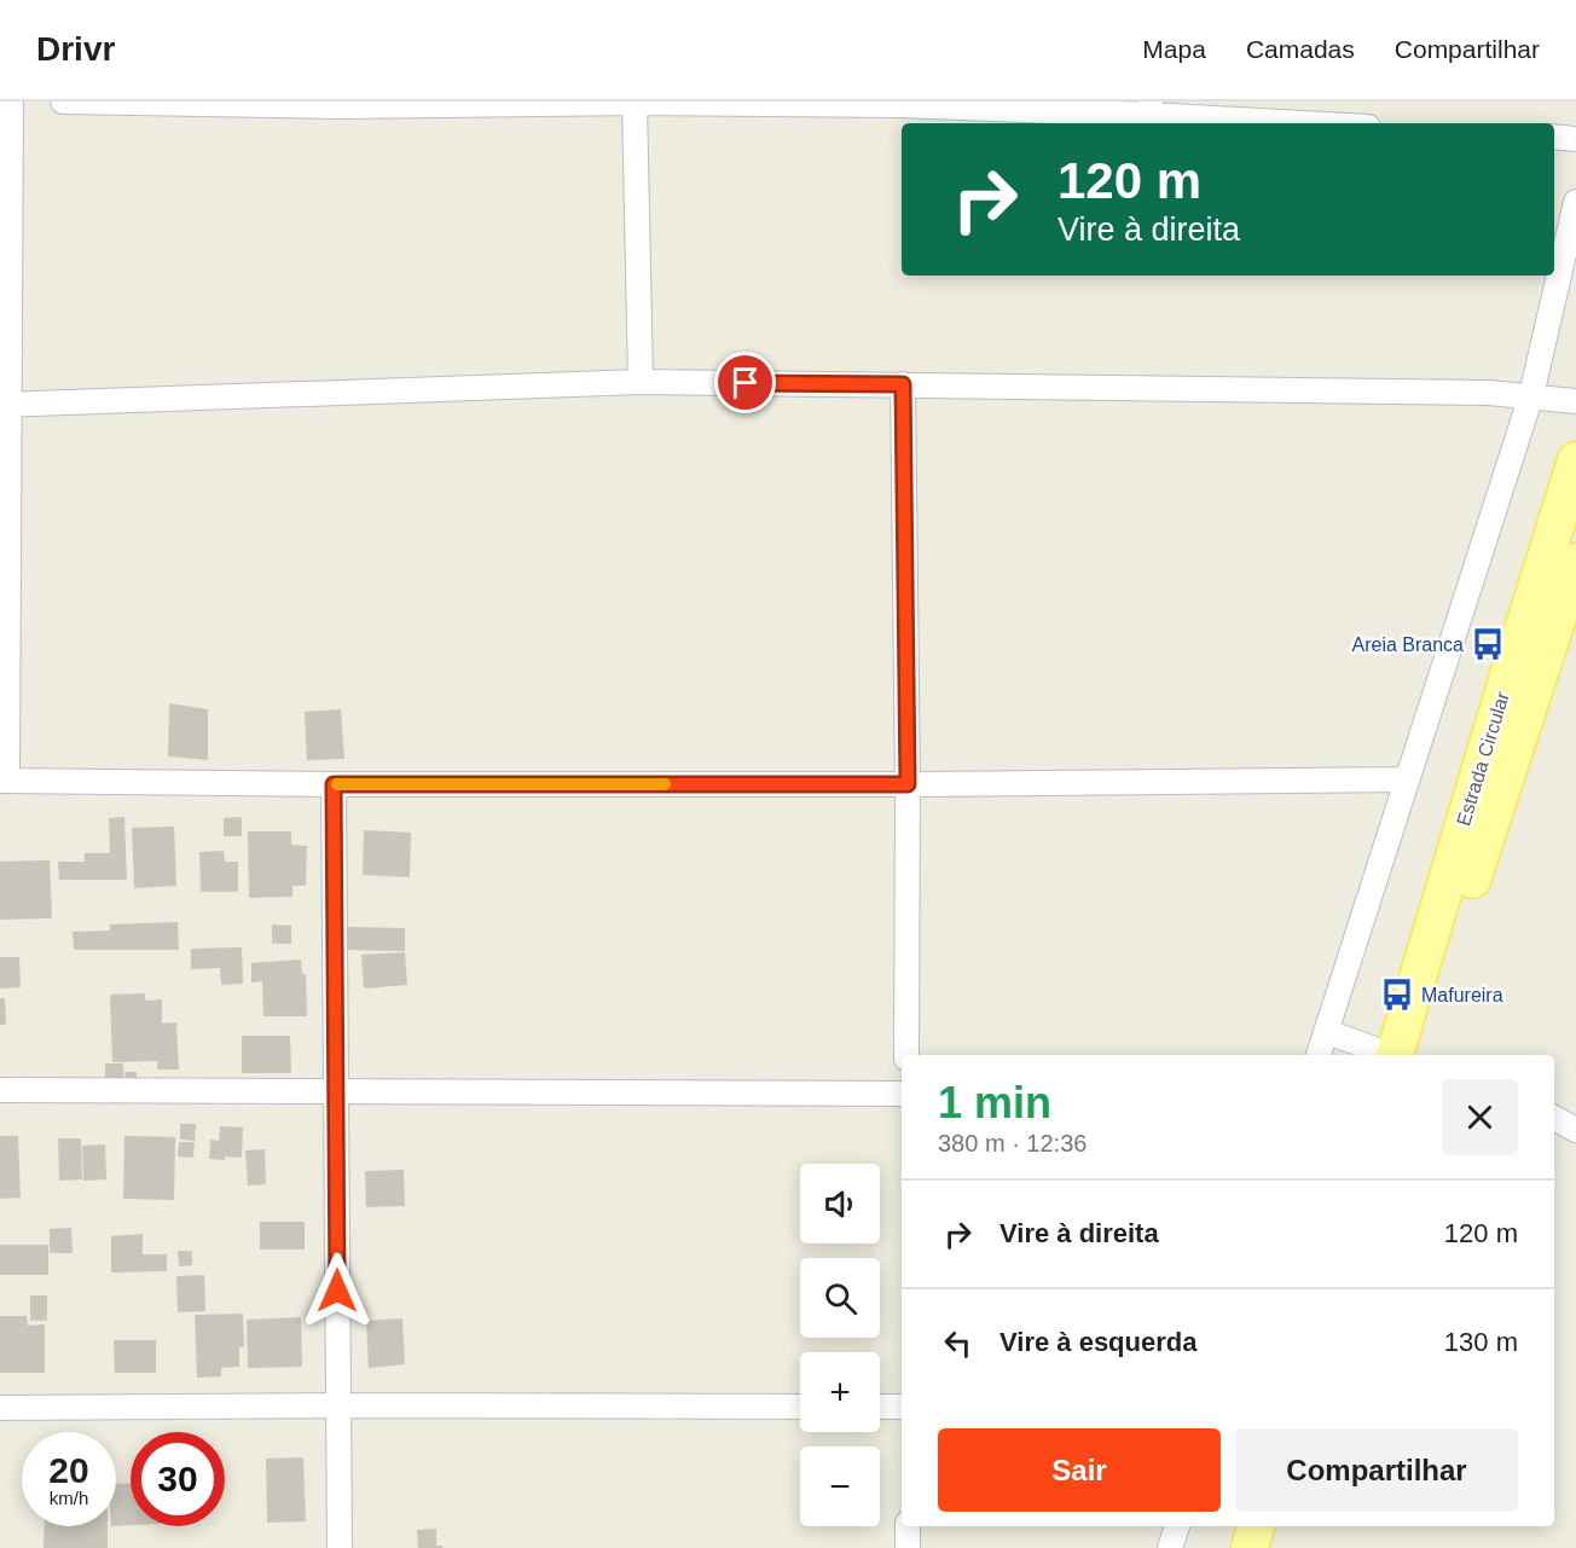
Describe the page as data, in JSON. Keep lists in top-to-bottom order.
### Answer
{
  "streets": {
    "main road": ["Estrada Circular"]
  },
  "places": {
    "bus stop": ["Areia Branca", "Mafureira"]
  },
  "page": {
    "header": "Drivr",
    "nav": ["Mapa", "Camadas", "Compartilhar"],
    "turn": ["120 m", "Vire à direita"],
    "heading": ["1 min", "380 m · 12:36"],
    "map_buttons": ["+", "−"],
    "list": [
      {
        "name": "Vire à direita",
        "value": "120 m"
      },
      {
        "name": "Vire à esquerda",
        "value": "130 m"
      }
    ],
    "buttons": ["Sair", "Compartilhar"],
    "speed": "20 km/h",
    "limit": "30"
  }
}
